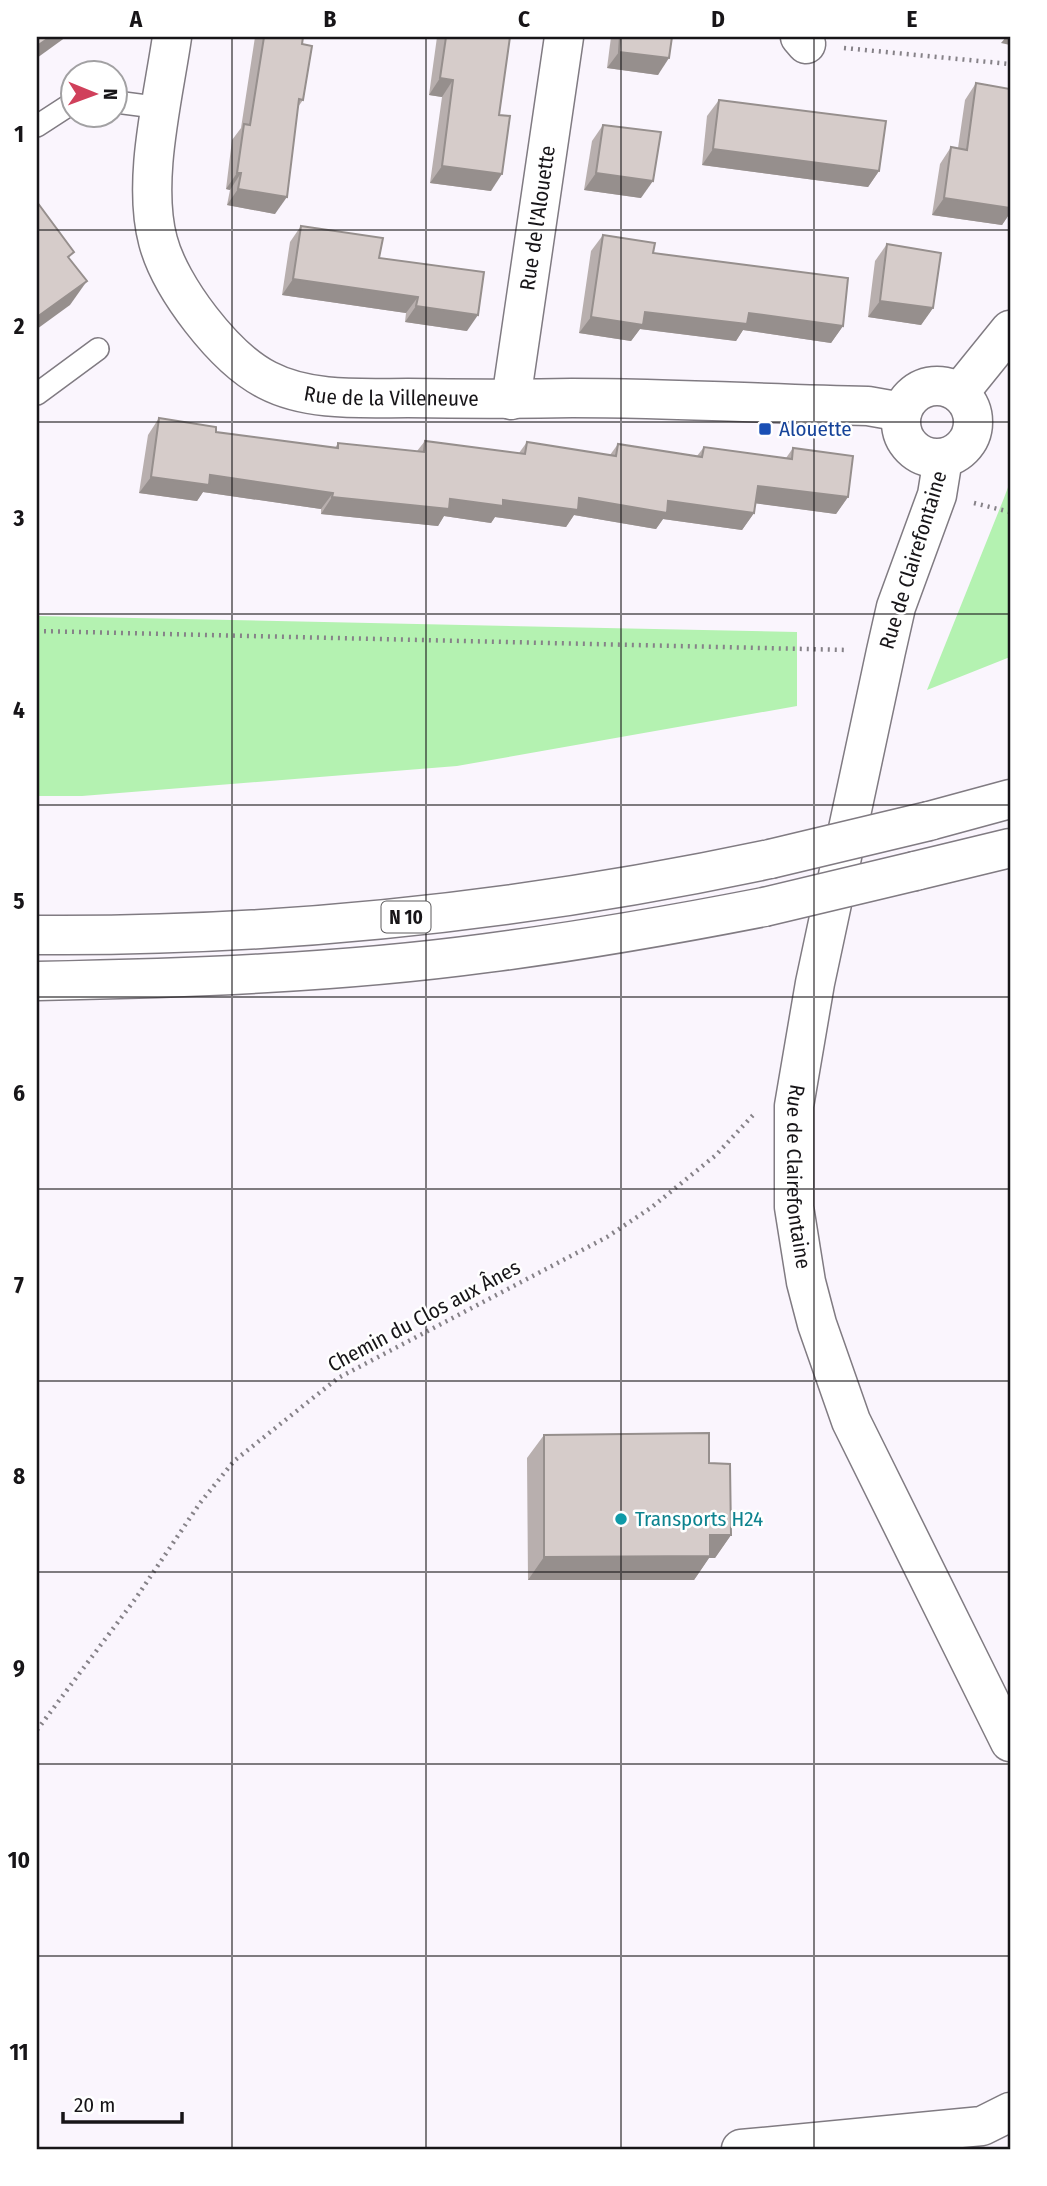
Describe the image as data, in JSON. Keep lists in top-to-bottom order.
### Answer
{
  "streets": {
    "street": [
      "Rue de l'Alouette",
      "Rue de la Villeneuve",
      "Rue de Clairefontaine",
      "N 10"
    ],
    "path": ["Chemin du Clos aux Ânes"]
  },
  "crossings": [
    ["Rue de l'Alouette", "Rue de la Villeneuve"],
    ["Rue de la Villeneuve", "Rue de Clairefontaine"]
  ],
  "places": {
    "transit": ["Alouette"],
    "other": ["Transports H24"]
  },
  "scale_bar": "20 m",
  "north": "right",
  "grid": {
    "columns": [
      "A",
      "B",
      "C",
      "D",
      "E"
    ],
    "rows": [
      "1",
      "2",
      "3",
      "4",
      "5",
      "6",
      "7",
      "8",
      "9",
      "10",
      "11"
    ]
  }
}
